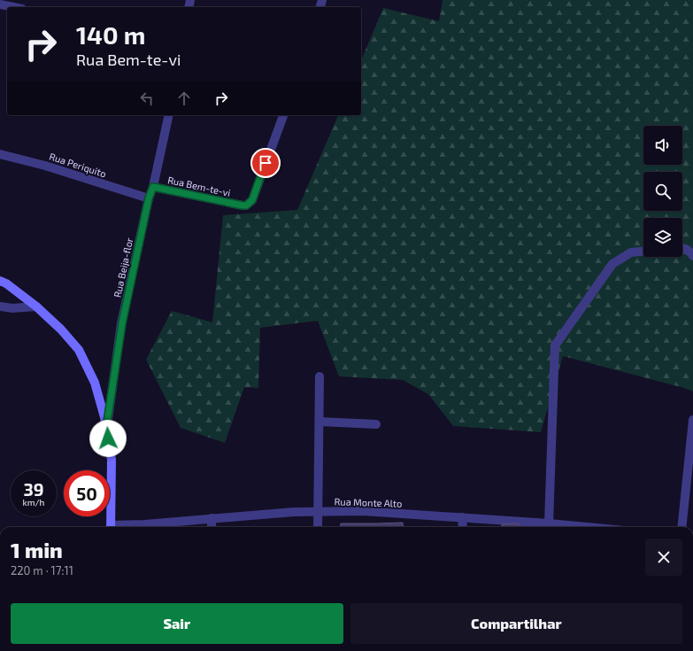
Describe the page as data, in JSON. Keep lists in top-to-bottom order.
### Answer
{
  "streets": {
    "street": [
      "Rua Periquito",
      "Rua Bem-te-vi",
      "Rua Beija-flor",
      "Rua Monte Alto"
    ]
  },
  "crossings": [
    ["Rua Periquito", "Rua Beija-flor"],
    ["Rua Bem-te-vi", "Rua Beija-flor"]
  ],
  "page": {
    "turn": ["140 m", "Rua Bem-te-vi"],
    "speed": "39 km/h",
    "limit": "50",
    "heading": ["1 min", "220 m · 17:11"],
    "buttons": ["Sair", "Compartilhar"]
  }
}
